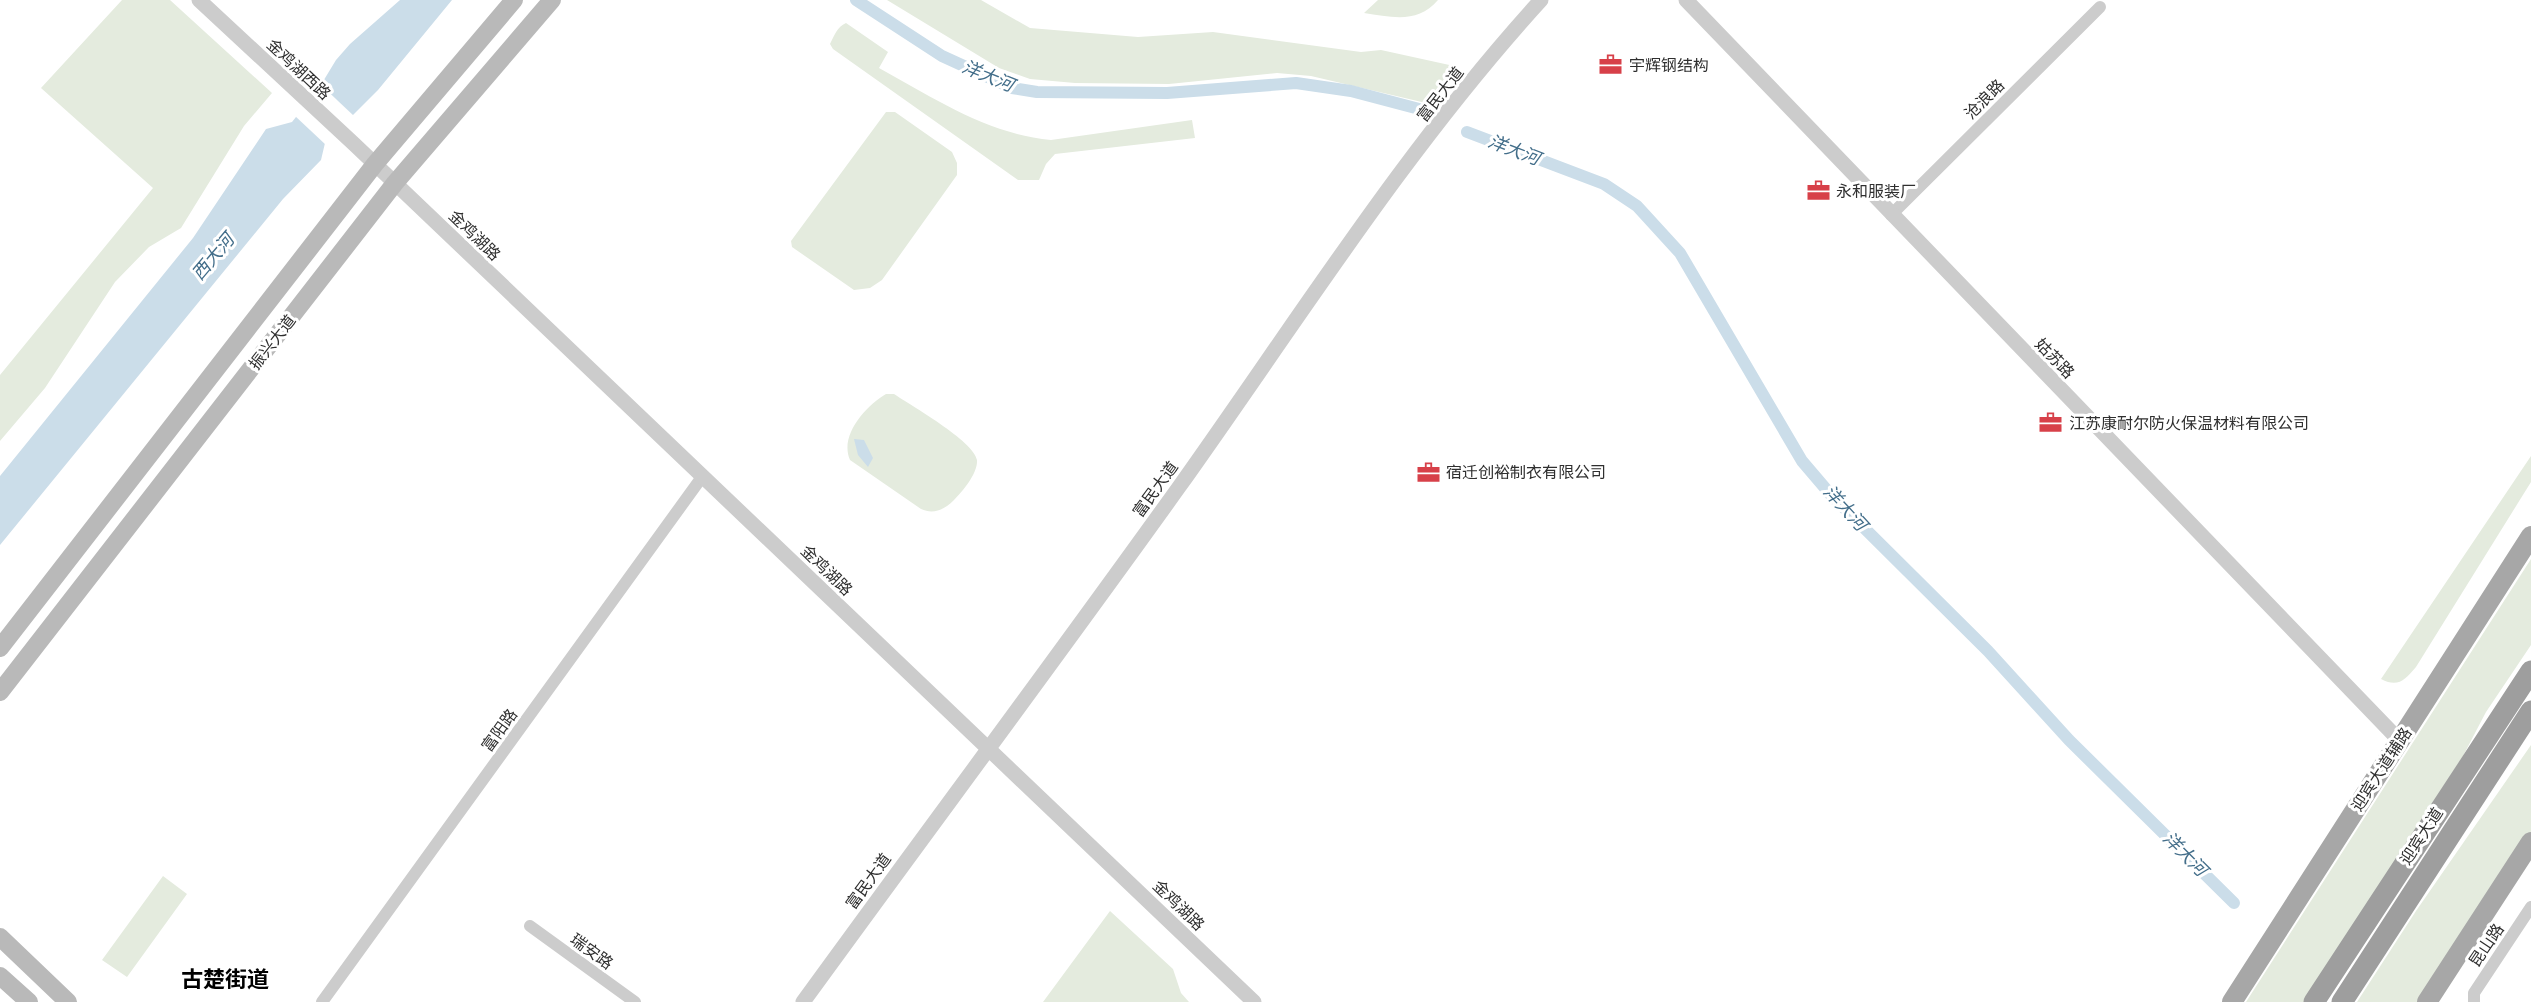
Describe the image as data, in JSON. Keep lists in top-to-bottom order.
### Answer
{
  "streets": {
    "highway": ["迎宾大道"],
    "main road": ["振兴大道", "迎宾大道辅路"],
    "street": [
      "金鸡湖西路",
      "富民大道",
      "沧浪路",
      "金鸡湖路",
      "姑苏路",
      "富阳路",
      "昆山路",
      "瑞安路"
    ]
  },
  "crossings": [
    ["金鸡湖西路", "金鸡湖路"],
    ["金鸡湖西路", "振兴大道"],
    ["富民大道", "金鸡湖路"],
    ["沧浪路", "姑苏路"],
    ["金鸡湖路", "振兴大道"],
    ["金鸡湖路", "富阳路"],
    ["姑苏路", "迎宾大道辅路"]
  ],
  "districts": ["古楚街道"],
  "water": ["洋大河", "西大河"],
  "places": {
    "office": [
      "宇辉钢结构",
      "永和服装厂",
      "江苏康耐尔防火保温材料有限公司",
      "宿迁创裕制衣有限公司"
    ]
  }
}
